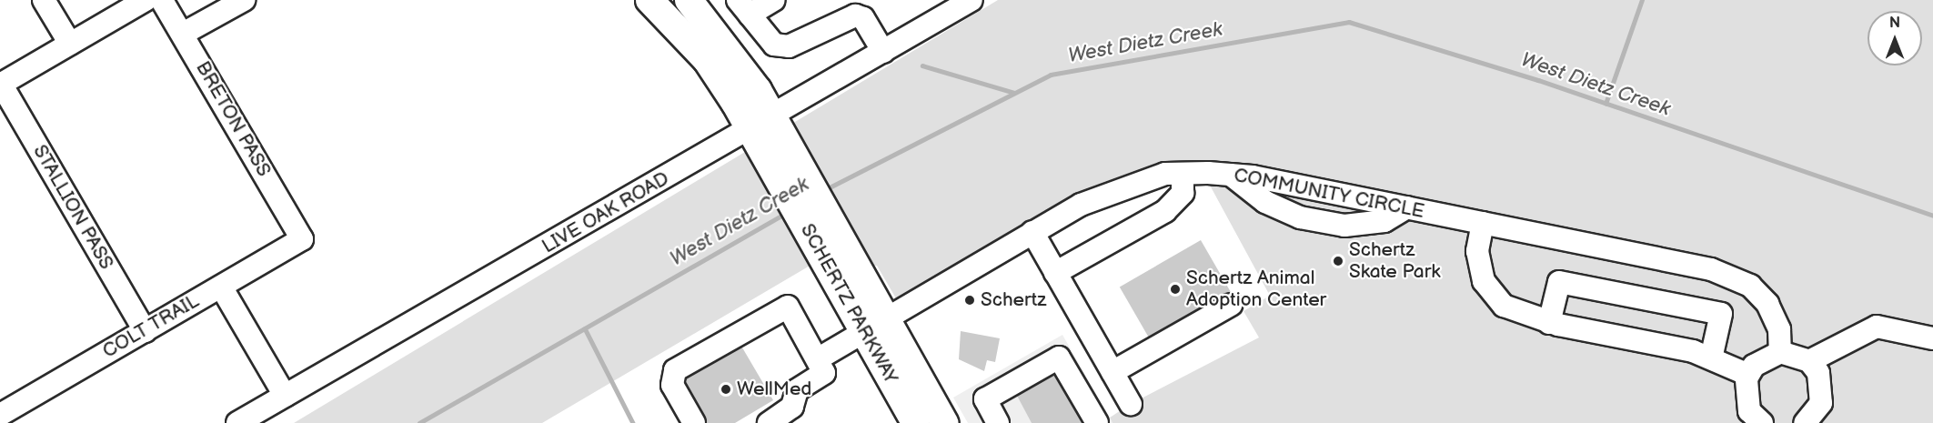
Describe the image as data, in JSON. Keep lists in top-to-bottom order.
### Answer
{
  "streets": {
    "main road": ["SCHERTZ PARKWAY"],
    "street": [
      "BRETON PASS",
      "COMMUNITY CIRCLE",
      "STALLION PASS",
      "LIVE OAK ROAD",
      "COLT TRAIL"
    ]
  },
  "crossings": [
    ["BRETON PASS", "COLT TRAIL"],
    ["COMMUNITY CIRCLE", "SCHERTZ PARKWAY"],
    ["STALLION PASS", "COLT TRAIL"],
    ["LIVE OAK ROAD", "SCHERTZ PARKWAY"]
  ],
  "water": ["West Dietz Creek"],
  "places": [
    "Schertz Skate Park",
    "Schertz Animal Adoption Center",
    "Schertz",
    "WellMed"
  ],
  "north": "top"
}
